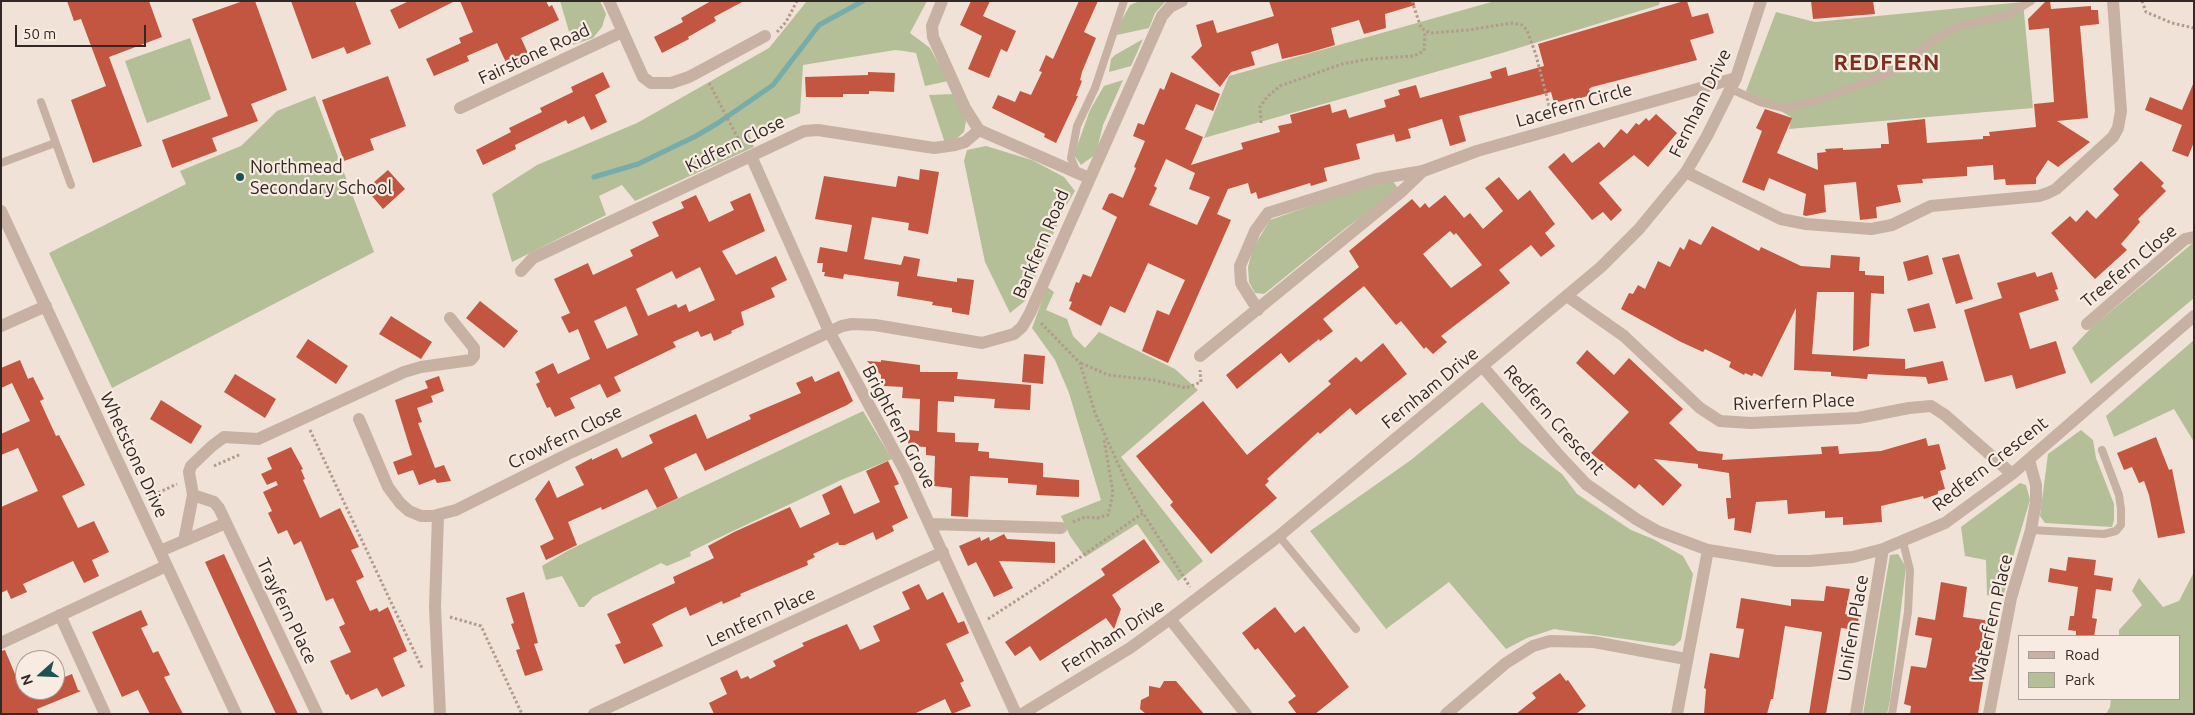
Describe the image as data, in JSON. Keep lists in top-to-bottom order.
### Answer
{
  "streets": {
    "street": [
      "Fairstone Road",
      "Fernham Drive",
      "Lacefern Circle",
      "Kidfern Close",
      "Barkfern Road",
      "Treefern Close",
      "Riverfern Place",
      "Redfern Crescent",
      "Brightfern Grove",
      "Crowfern Close",
      "Whetstone Drive",
      "Trayfern Place",
      "Lentfern Place",
      "Waterfern Place",
      "Unifern Place"
    ]
  },
  "crossings": [
    ["Fernham Drive", "Lacefern Circle"],
    ["Fernham Drive", "Riverfern Place"],
    ["Fernham Drive", "Redfern Crescent"],
    ["Kidfern Close", "Brightfern Grove"],
    ["Barkfern Road", "Brightfern Grove"],
    ["Barkfern Road", "Crowfern Close"],
    ["Riverfern Place", "Redfern Crescent"],
    ["Redfern Crescent", "Waterfern Place"],
    ["Redfern Crescent", "Unifern Place"],
    ["Brightfern Grove", "Crowfern Close"],
    ["Brightfern Grove", "Lentfern Place"]
  ],
  "districts": ["REDFERN"],
  "places": ["Northmead Secondary School"],
  "legend": ["Road", "Park"],
  "scale_bar": "50 m",
  "north": "left"
}
